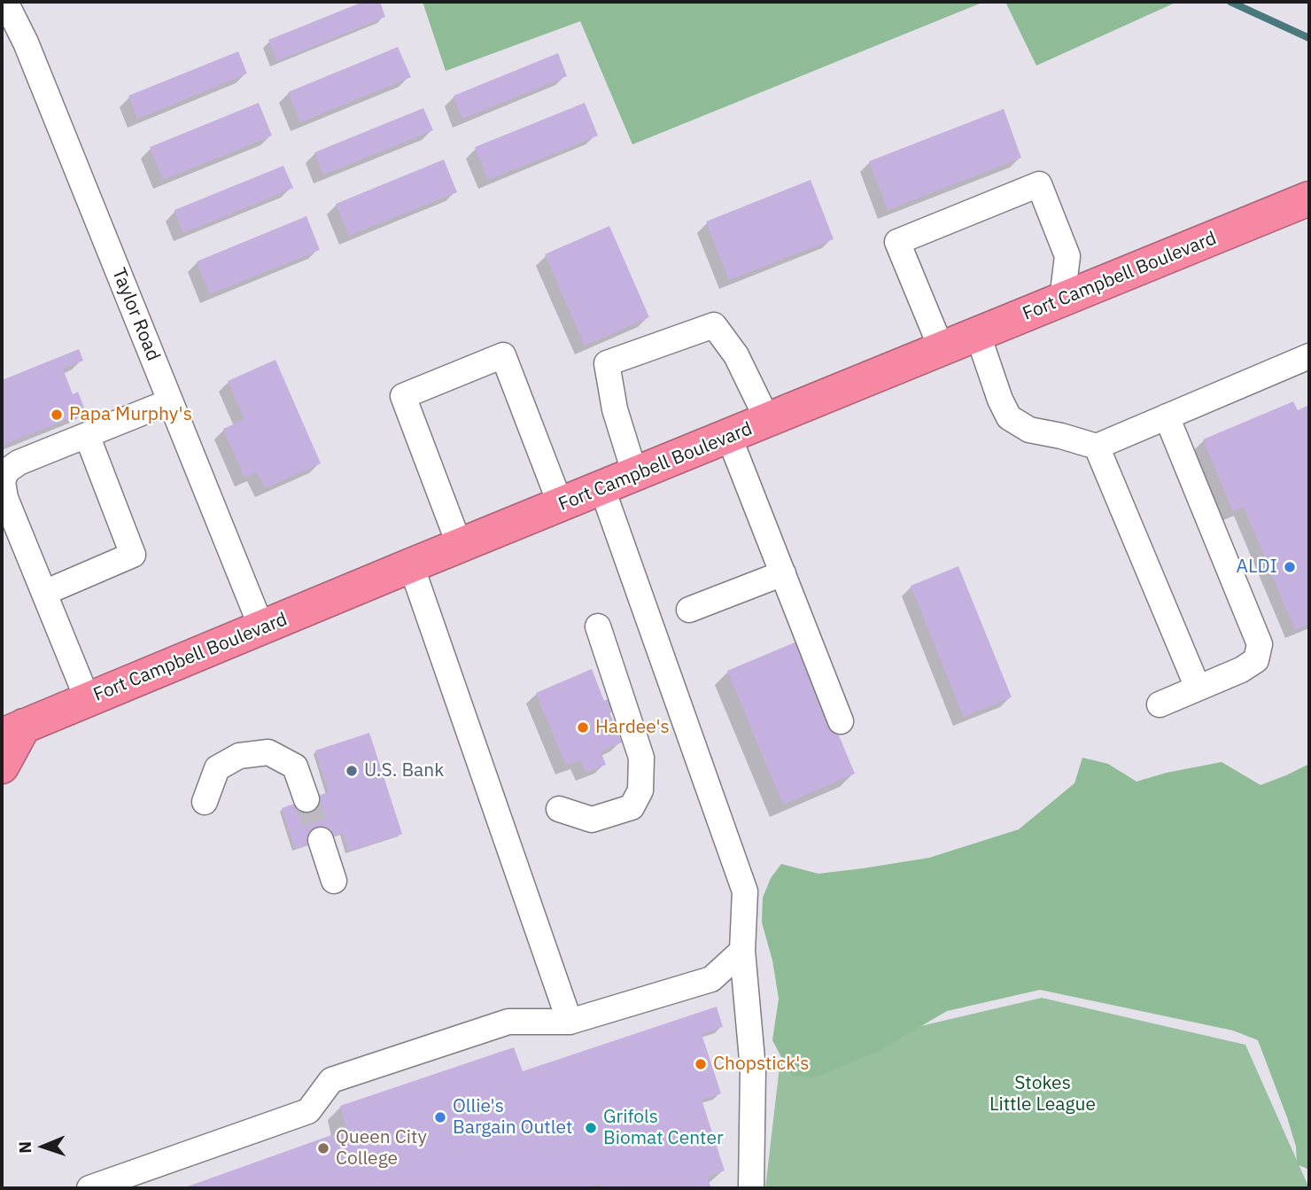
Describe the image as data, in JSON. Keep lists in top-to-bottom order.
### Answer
{
  "streets": {
    "highway": ["Fort Campbell Boulevard"],
    "street": ["Taylor Road"]
  },
  "crossings": [
    ["Fort Campbell Boulevard", "Taylor Road"]
  ],
  "parks": ["Stokes Little League"],
  "places": [
    "Papa Murphy's",
    "ALDI",
    "Hardee's",
    "U.S. Bank",
    "Chopstick's",
    "Ollie's Bargain Outlet",
    "Grifols Biomat Center",
    "Queen City College"
  ],
  "north": "left"
}
